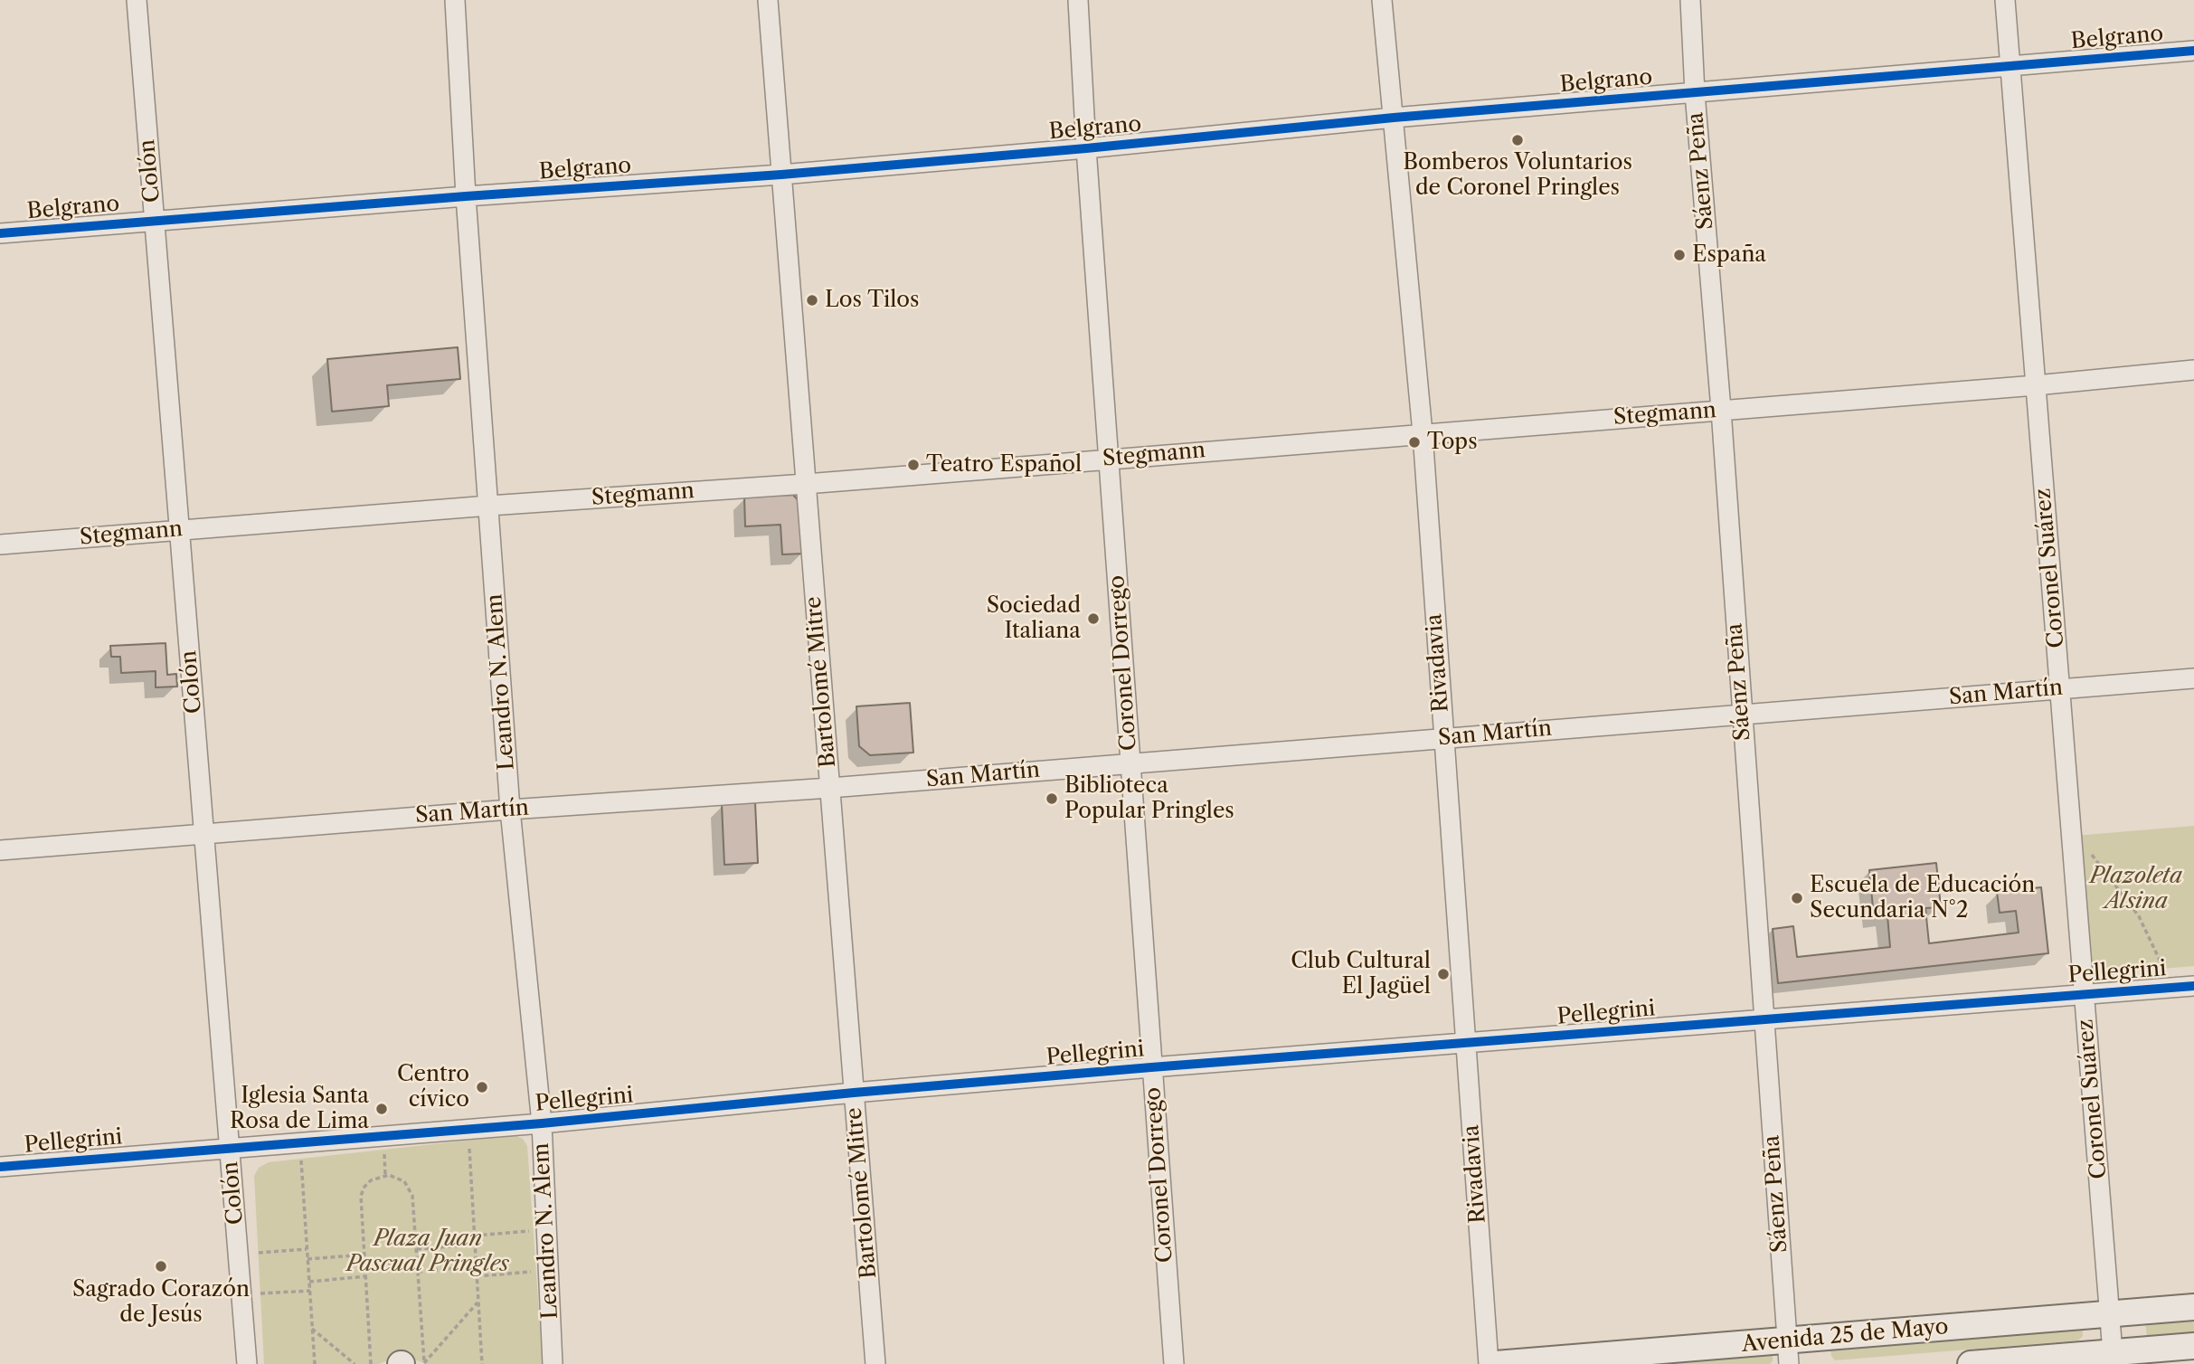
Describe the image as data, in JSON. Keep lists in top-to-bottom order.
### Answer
{
  "streets": {
    "main road": ["Avenida 25 de Mayo"],
    "street": [
      "Belgrano",
      "Colón",
      "Sáenz Peña",
      "Stegmann",
      "Coronel Suárez",
      "Coronel Dorrego",
      "Rivadavia",
      "Leandro N. Alem",
      "Bartolomé Mitre",
      "San Martín",
      "Pellegrini"
    ]
  },
  "crossings": [
    ["Belgrano", "Colón"],
    ["Belgrano", "Sáenz Peña"],
    ["Belgrano", "Coronel Suárez"],
    ["Belgrano", "Coronel Dorrego"],
    ["Belgrano", "Rivadavia"],
    ["Belgrano", "Leandro N. Alem"],
    ["Belgrano", "Bartolomé Mitre"],
    ["Colón", "Stegmann"],
    ["Colón", "San Martín"],
    ["Colón", "Pellegrini"],
    ["Sáenz Peña", "Stegmann"],
    ["Sáenz Peña", "San Martín"],
    ["Sáenz Peña", "Pellegrini"],
    ["Sáenz Peña", "Avenida 25 de Mayo"],
    ["Stegmann", "Coronel Suárez"],
    ["Stegmann", "Coronel Dorrego"],
    ["Stegmann", "Rivadavia"],
    ["Stegmann", "Leandro N. Alem"],
    ["Stegmann", "Bartolomé Mitre"],
    ["Coronel Suárez", "San Martín"],
    ["Coronel Suárez", "Pellegrini"],
    ["Coronel Suárez", "Avenida 25 de Mayo"],
    ["Coronel Dorrego", "San Martín"],
    ["Coronel Dorrego", "Pellegrini"],
    ["Rivadavia", "San Martín"],
    ["Rivadavia", "Pellegrini"],
    ["Leandro N. Alem", "San Martín"],
    ["Leandro N. Alem", "Pellegrini"],
    ["Bartolomé Mitre", "San Martín"],
    ["Bartolomé Mitre", "Pellegrini"]
  ],
  "parks": ["Plazoleta Alsina", "Plaza Juan Pascual Pringles"],
  "places": [
    "Bomberos Voluntarios de Coronel Pringles",
    "España",
    "Los Tilos",
    "Tops",
    "Teatro Español",
    "Sociedad Italiana",
    "Biblioteca Popular Pringles",
    "Escuela de Educación Secundaria N°2",
    "Club Cultural El Jagüel",
    "Centro cívico",
    "Iglesia Santa Rosa de Lima",
    "Sagrado Corazón de Jesús"
  ]
}
